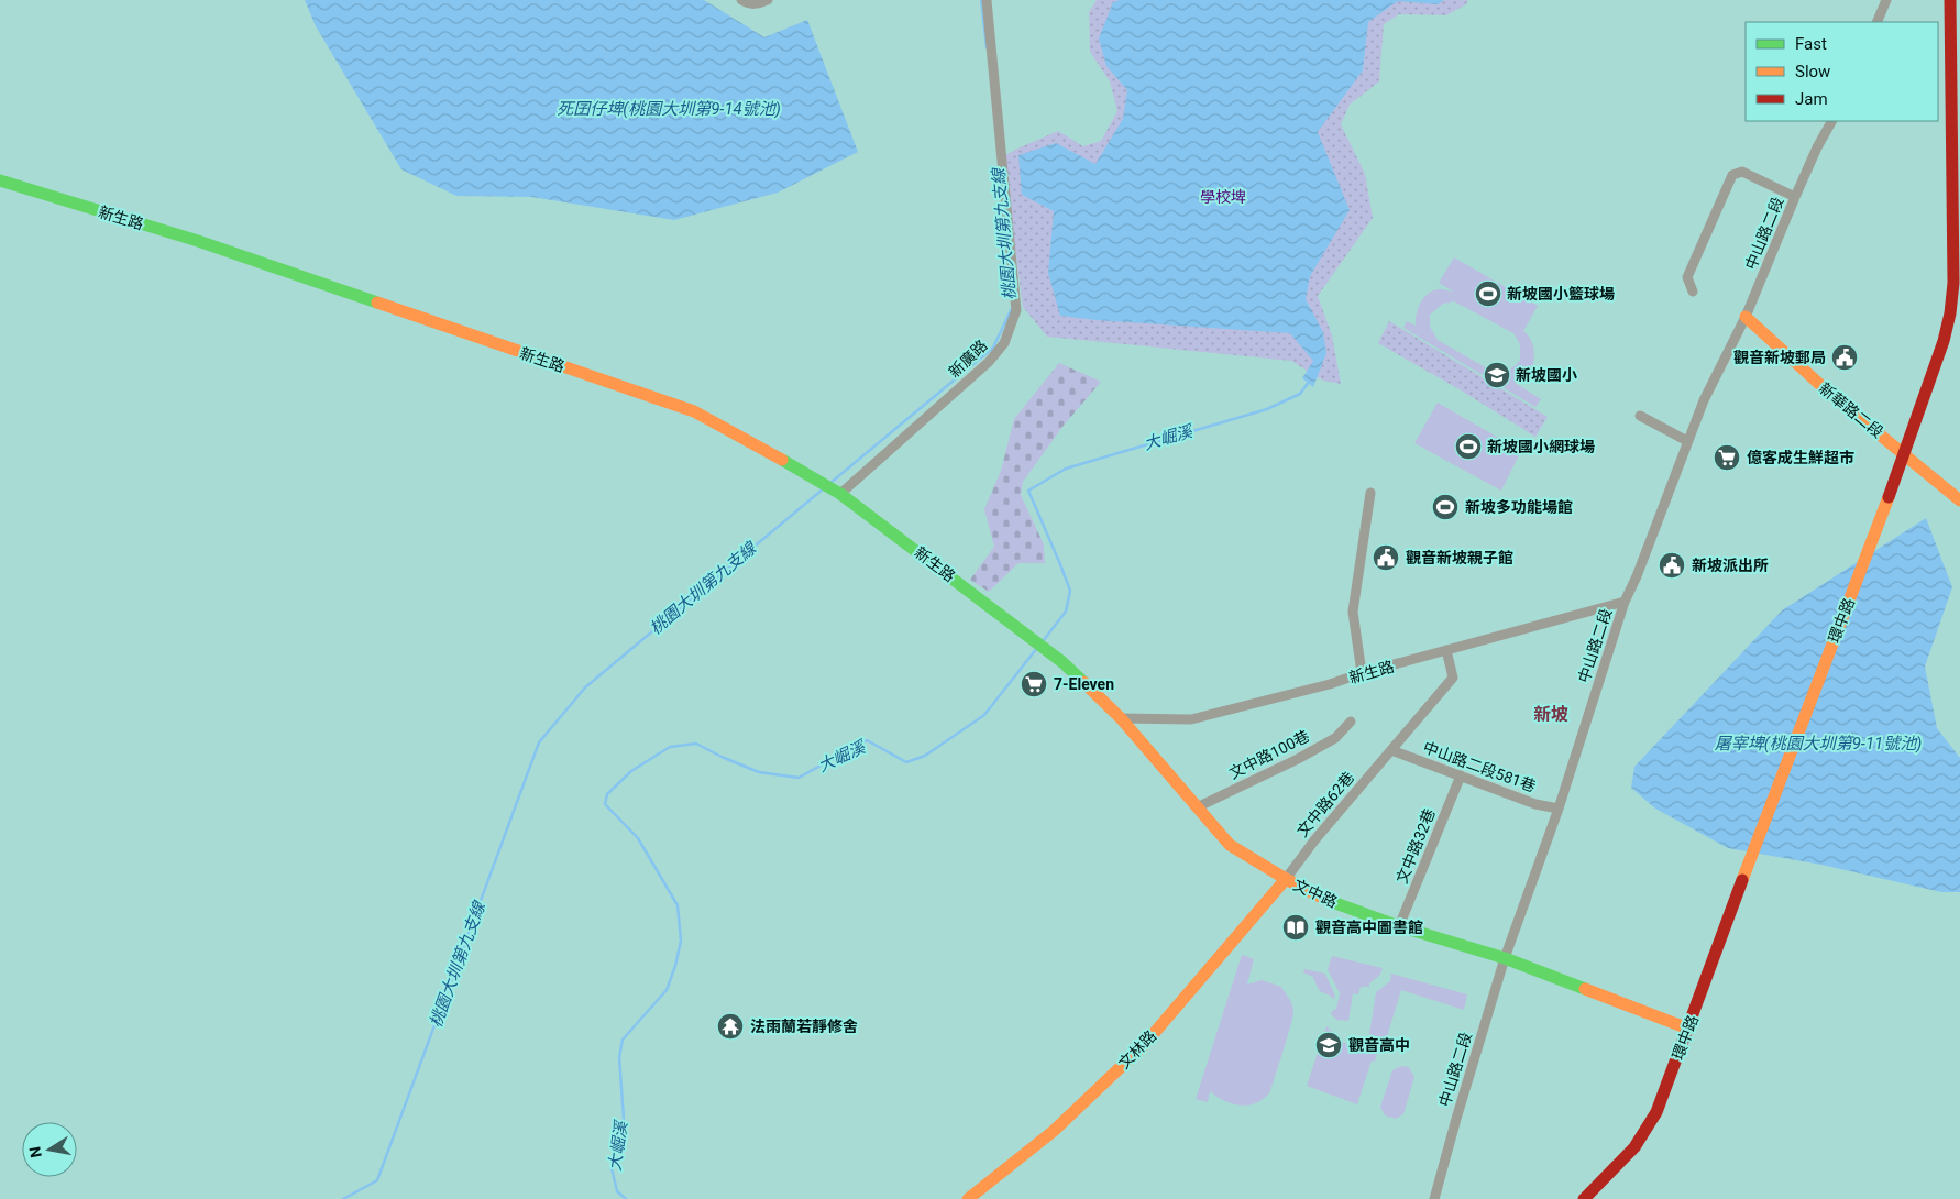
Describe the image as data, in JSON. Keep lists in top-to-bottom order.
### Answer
{
  "streets": {
    "street": [
      "新生路",
      "中山路二段",
      "新廣路",
      "新華路二段",
      "環中路",
      "文中路100巷",
      "中山路二段581巷",
      "文中路62巷",
      "文中路32巷",
      "文中路",
      "文林路"
    ]
  },
  "crossings": [
    ["新生路", "中山路二段"],
    ["新生路", "新廣路"],
    ["新生路", "文中路62巷"],
    ["新生路", "文中路"],
    ["中山路二段", "新華路二段"],
    ["中山路二段", "中山路二段581巷"],
    ["中山路二段", "文中路"],
    ["新華路二段", "環中路"],
    ["環中路", "文中路"],
    ["文中路100巷", "文中路"],
    ["中山路二段581巷", "文中路62巷"],
    ["中山路二段581巷", "文中路32巷"],
    ["文中路62巷", "文中路"],
    ["文中路62巷", "文林路"],
    ["文中路32巷", "文中路"],
    ["文中路", "文林路"]
  ],
  "districts": ["新坡"],
  "water": [
    "死囝仔埤(桃園大圳第9-14號池)",
    "桃園大圳第九支線",
    "大崛溪",
    "屠宰埤(桃園大圳第9-11號池)"
  ],
  "parks": ["學校埤"],
  "places": {
    "sports": ["新坡國小籃球場", "新坡國小網球場", "新坡多功能場館"],
    "public building": ["觀音新坡郵局", "觀音新坡親子館", "新坡派出所"],
    "school or university": ["新坡國小", "觀音高中"],
    "supermarket": ["億客成生鮮超市", "7-Eleven"],
    "library": ["觀音高中圖書館"],
    "temple": ["法雨蘭若靜修舍"]
  },
  "legend": ["Fast", "Slow", "Jam"],
  "north": "left"
}
